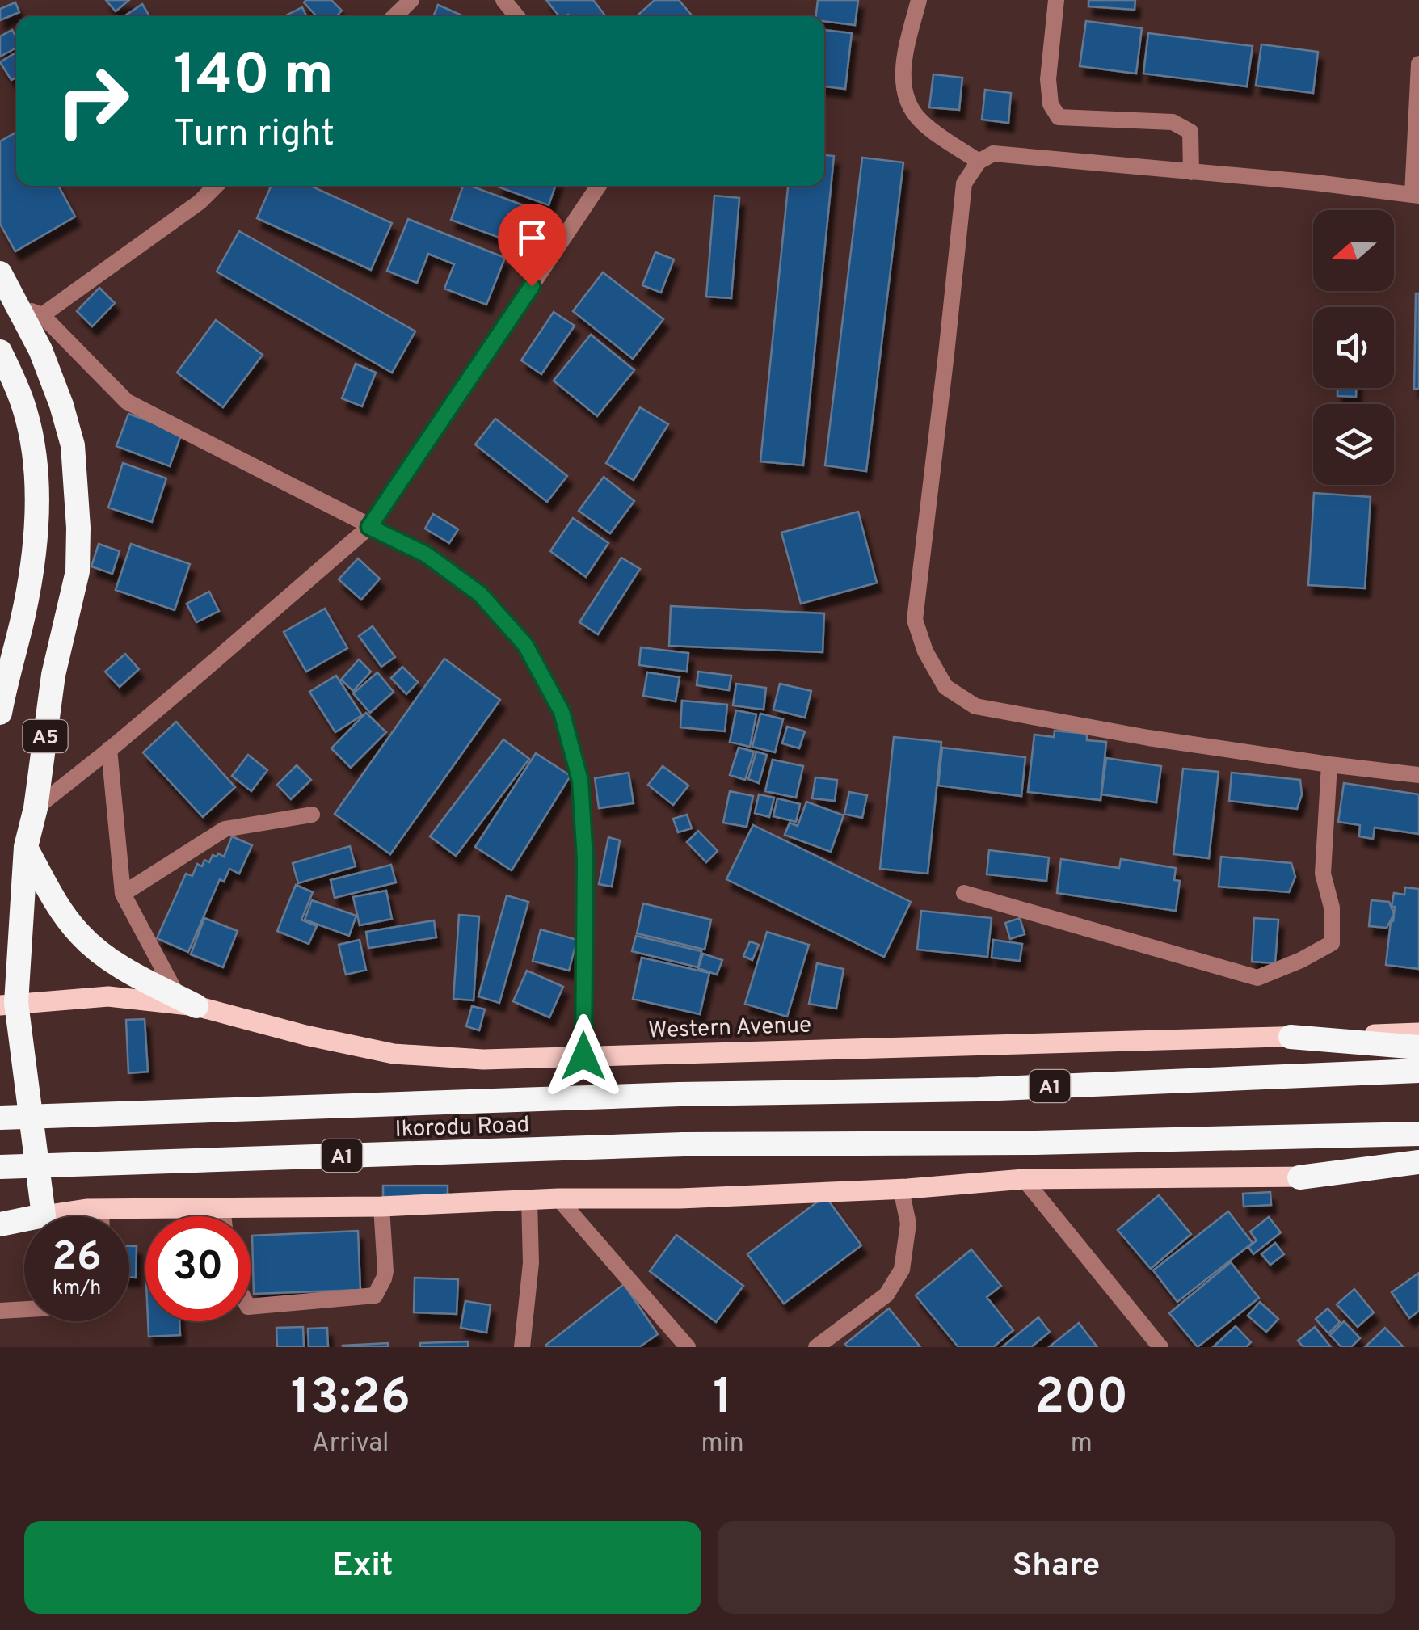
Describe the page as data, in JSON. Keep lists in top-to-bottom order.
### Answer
{
  "streets": {
    "highway": ["A5", "A1", "Ikorodu Road"],
    "main road": ["Western Avenue"]
  },
  "crossings": [
    ["A5", "Western Avenue"],
    ["A1", "Ikorodu Road"]
  ],
  "north": "left",
  "page": {
    "turn": ["140 m", "Turn right"],
    "speed": "26 km/h",
    "limit": "30",
    "eta": [
      "13:26",
      "Arrival",
      "1",
      "min",
      "200",
      "m"
    ],
    "buttons": ["Exit", "Share"]
  }
}
